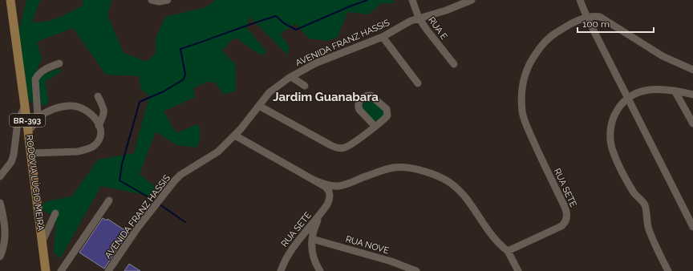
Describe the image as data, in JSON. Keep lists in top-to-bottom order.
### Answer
{
  "streets": {
    "main road": ["BR-393", "RODOVIA LÚCIO MEIRA"],
    "street": [
      "RUA E",
      "AVENIDA FRANZ HASSIS",
      "RUA SETE",
      "RUA NOVE"
    ]
  },
  "crossings": [
    ["RUA E", "AVENIDA FRANZ HASSIS"]
  ],
  "districts": ["Jardim Guanabara"],
  "scale_bar": "100 m"
}
